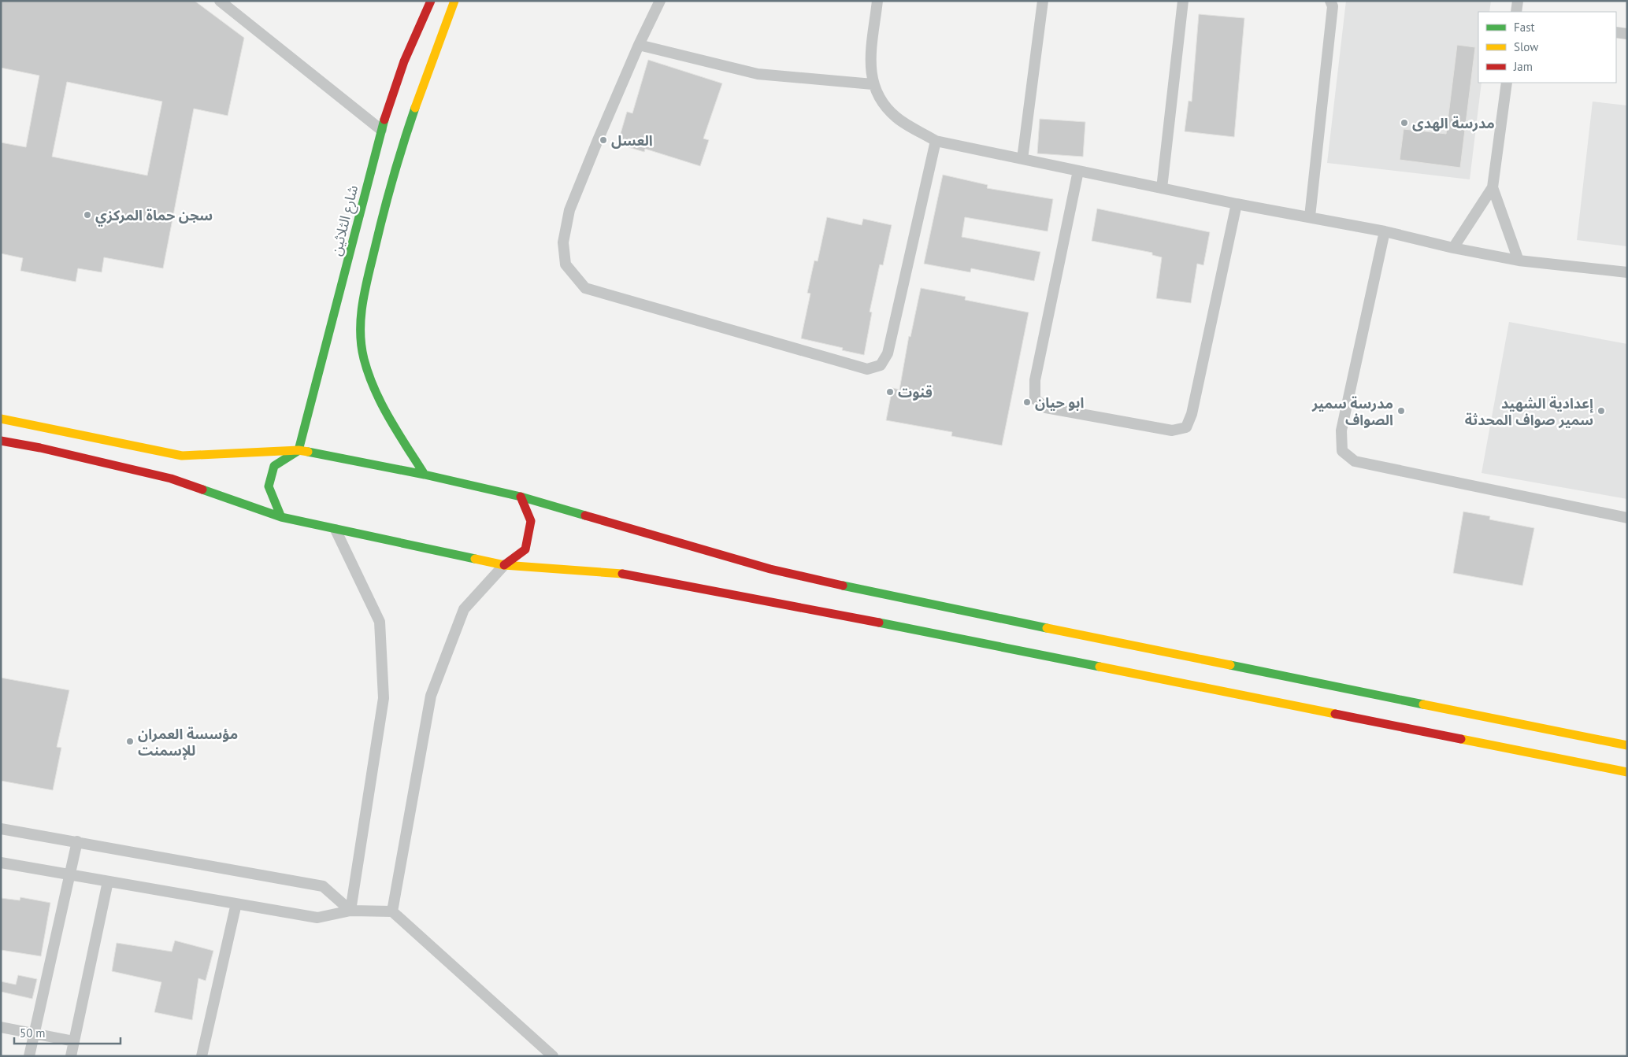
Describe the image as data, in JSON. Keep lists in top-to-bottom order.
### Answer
{
  "streets": {
    "main road": ["شارع الثلاثين"]
  },
  "places": [
    "مدرسة الهدى",
    "العسل",
    "سجن حماة المركزي",
    "قنوت",
    "ابو حيان",
    "مدرسة سمير الصواف",
    "إعدادية الشهيد سمير صواف المحدثة",
    "مؤسسة العمران للإسمنت"
  ],
  "legend": ["Fast", "Slow", "Jam"],
  "scale_bar": "50 m"
}
